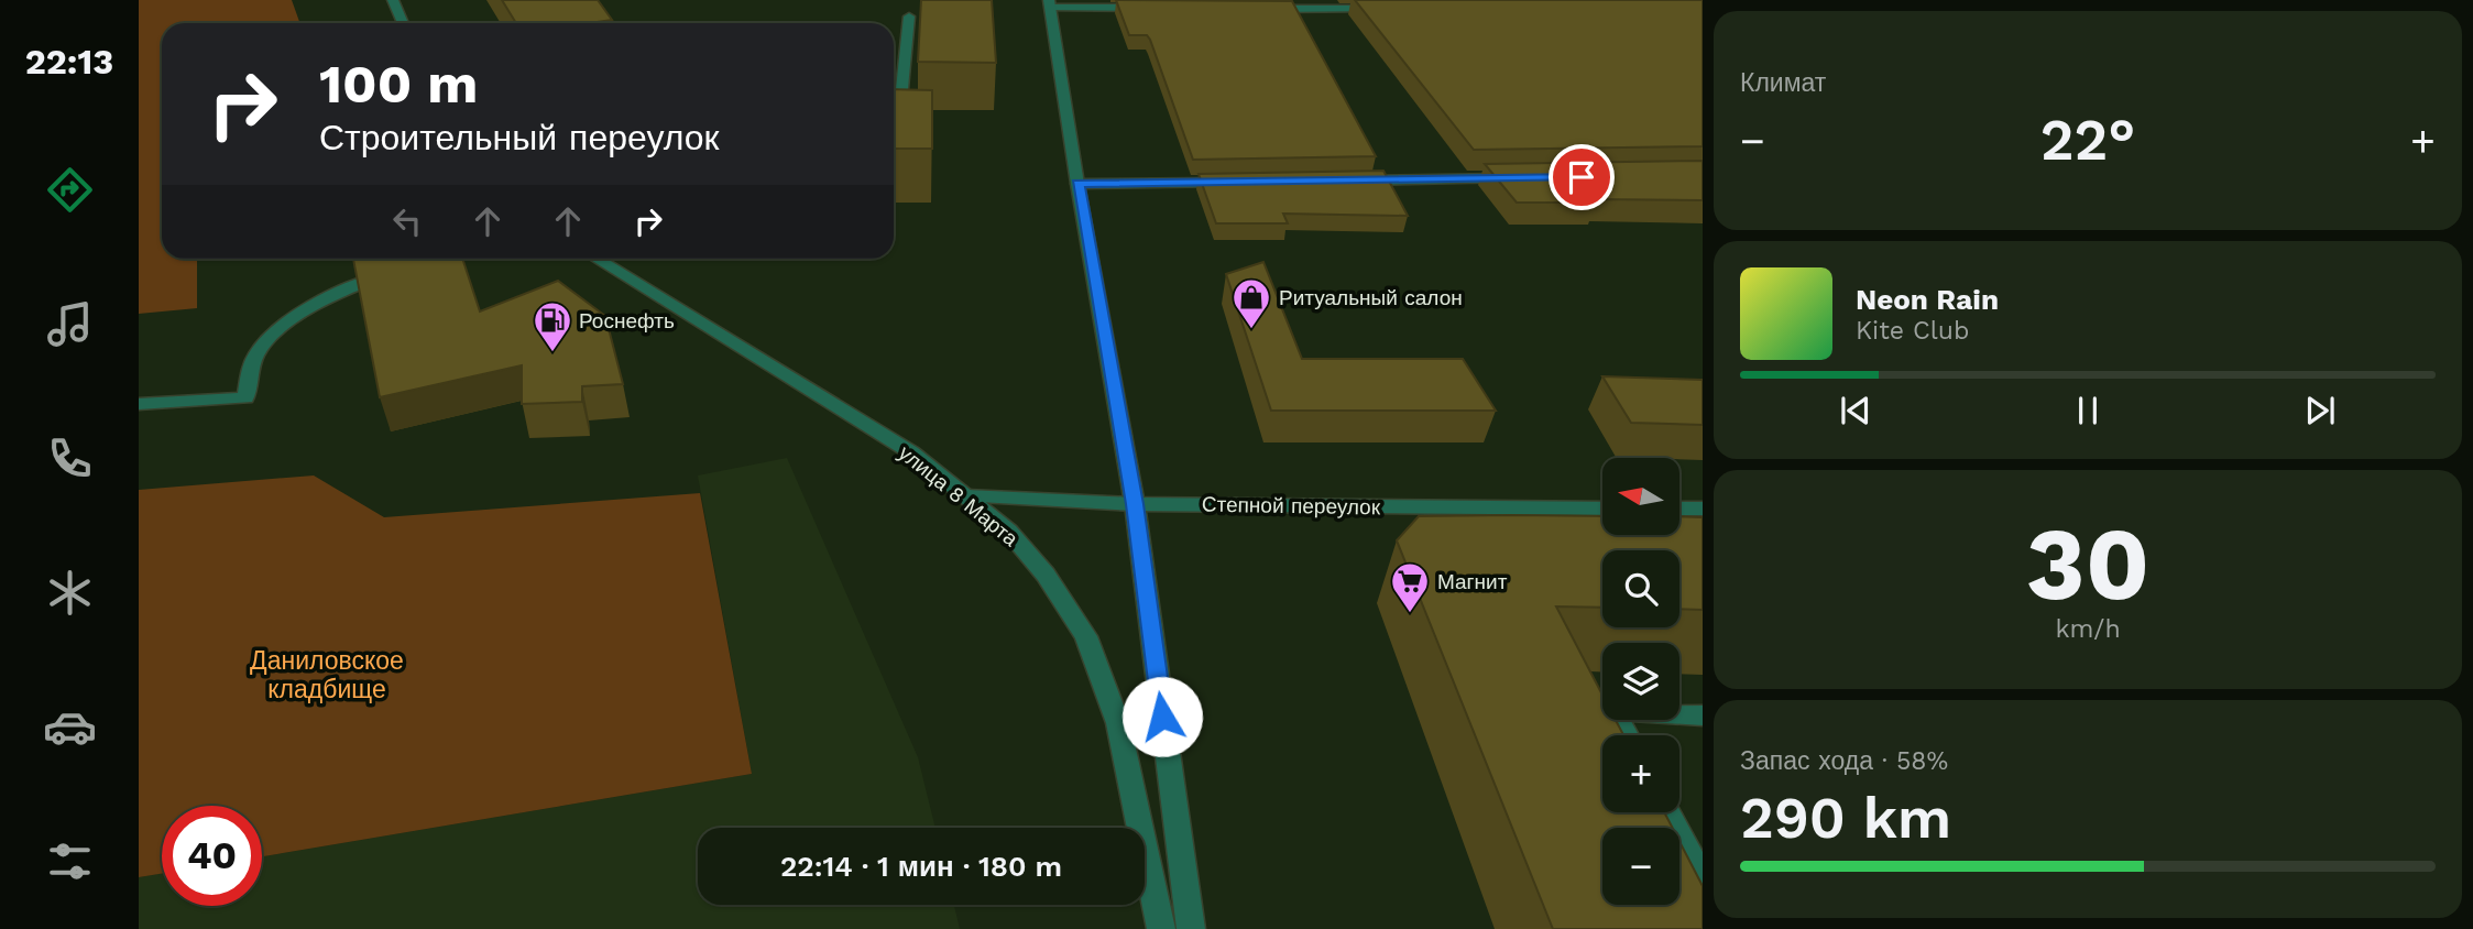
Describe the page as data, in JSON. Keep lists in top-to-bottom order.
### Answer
{
  "streets": {
    "street": ["улица 8 Марта", "Степной переулок"]
  },
  "crossings": [
    ["улица 8 Марта", "Степной переулок"]
  ],
  "parks": ["Даниловское кладбище"],
  "places": {
    "shop": ["Ритуальный салон"],
    "fuel station": ["Роснефть"],
    "supermarket": ["Магнит"]
  },
  "north": "left",
  "page": {
    "tabs": "22:13",
    "tile": [
      "Климат",
      ["30", "km/h"],
      ["Запас хода · 58%", "290 km"]
    ],
    "turn": ["100 m", "Строительный переулок"],
    "heat": ["−", "22°", "+"],
    "song": ["Neon Rain", "Kite Club"],
    "map_buttons": ["+", "−"],
    "limit": "40",
    "trip": "22:14 · 1 мин · 180 m"
  }
}
